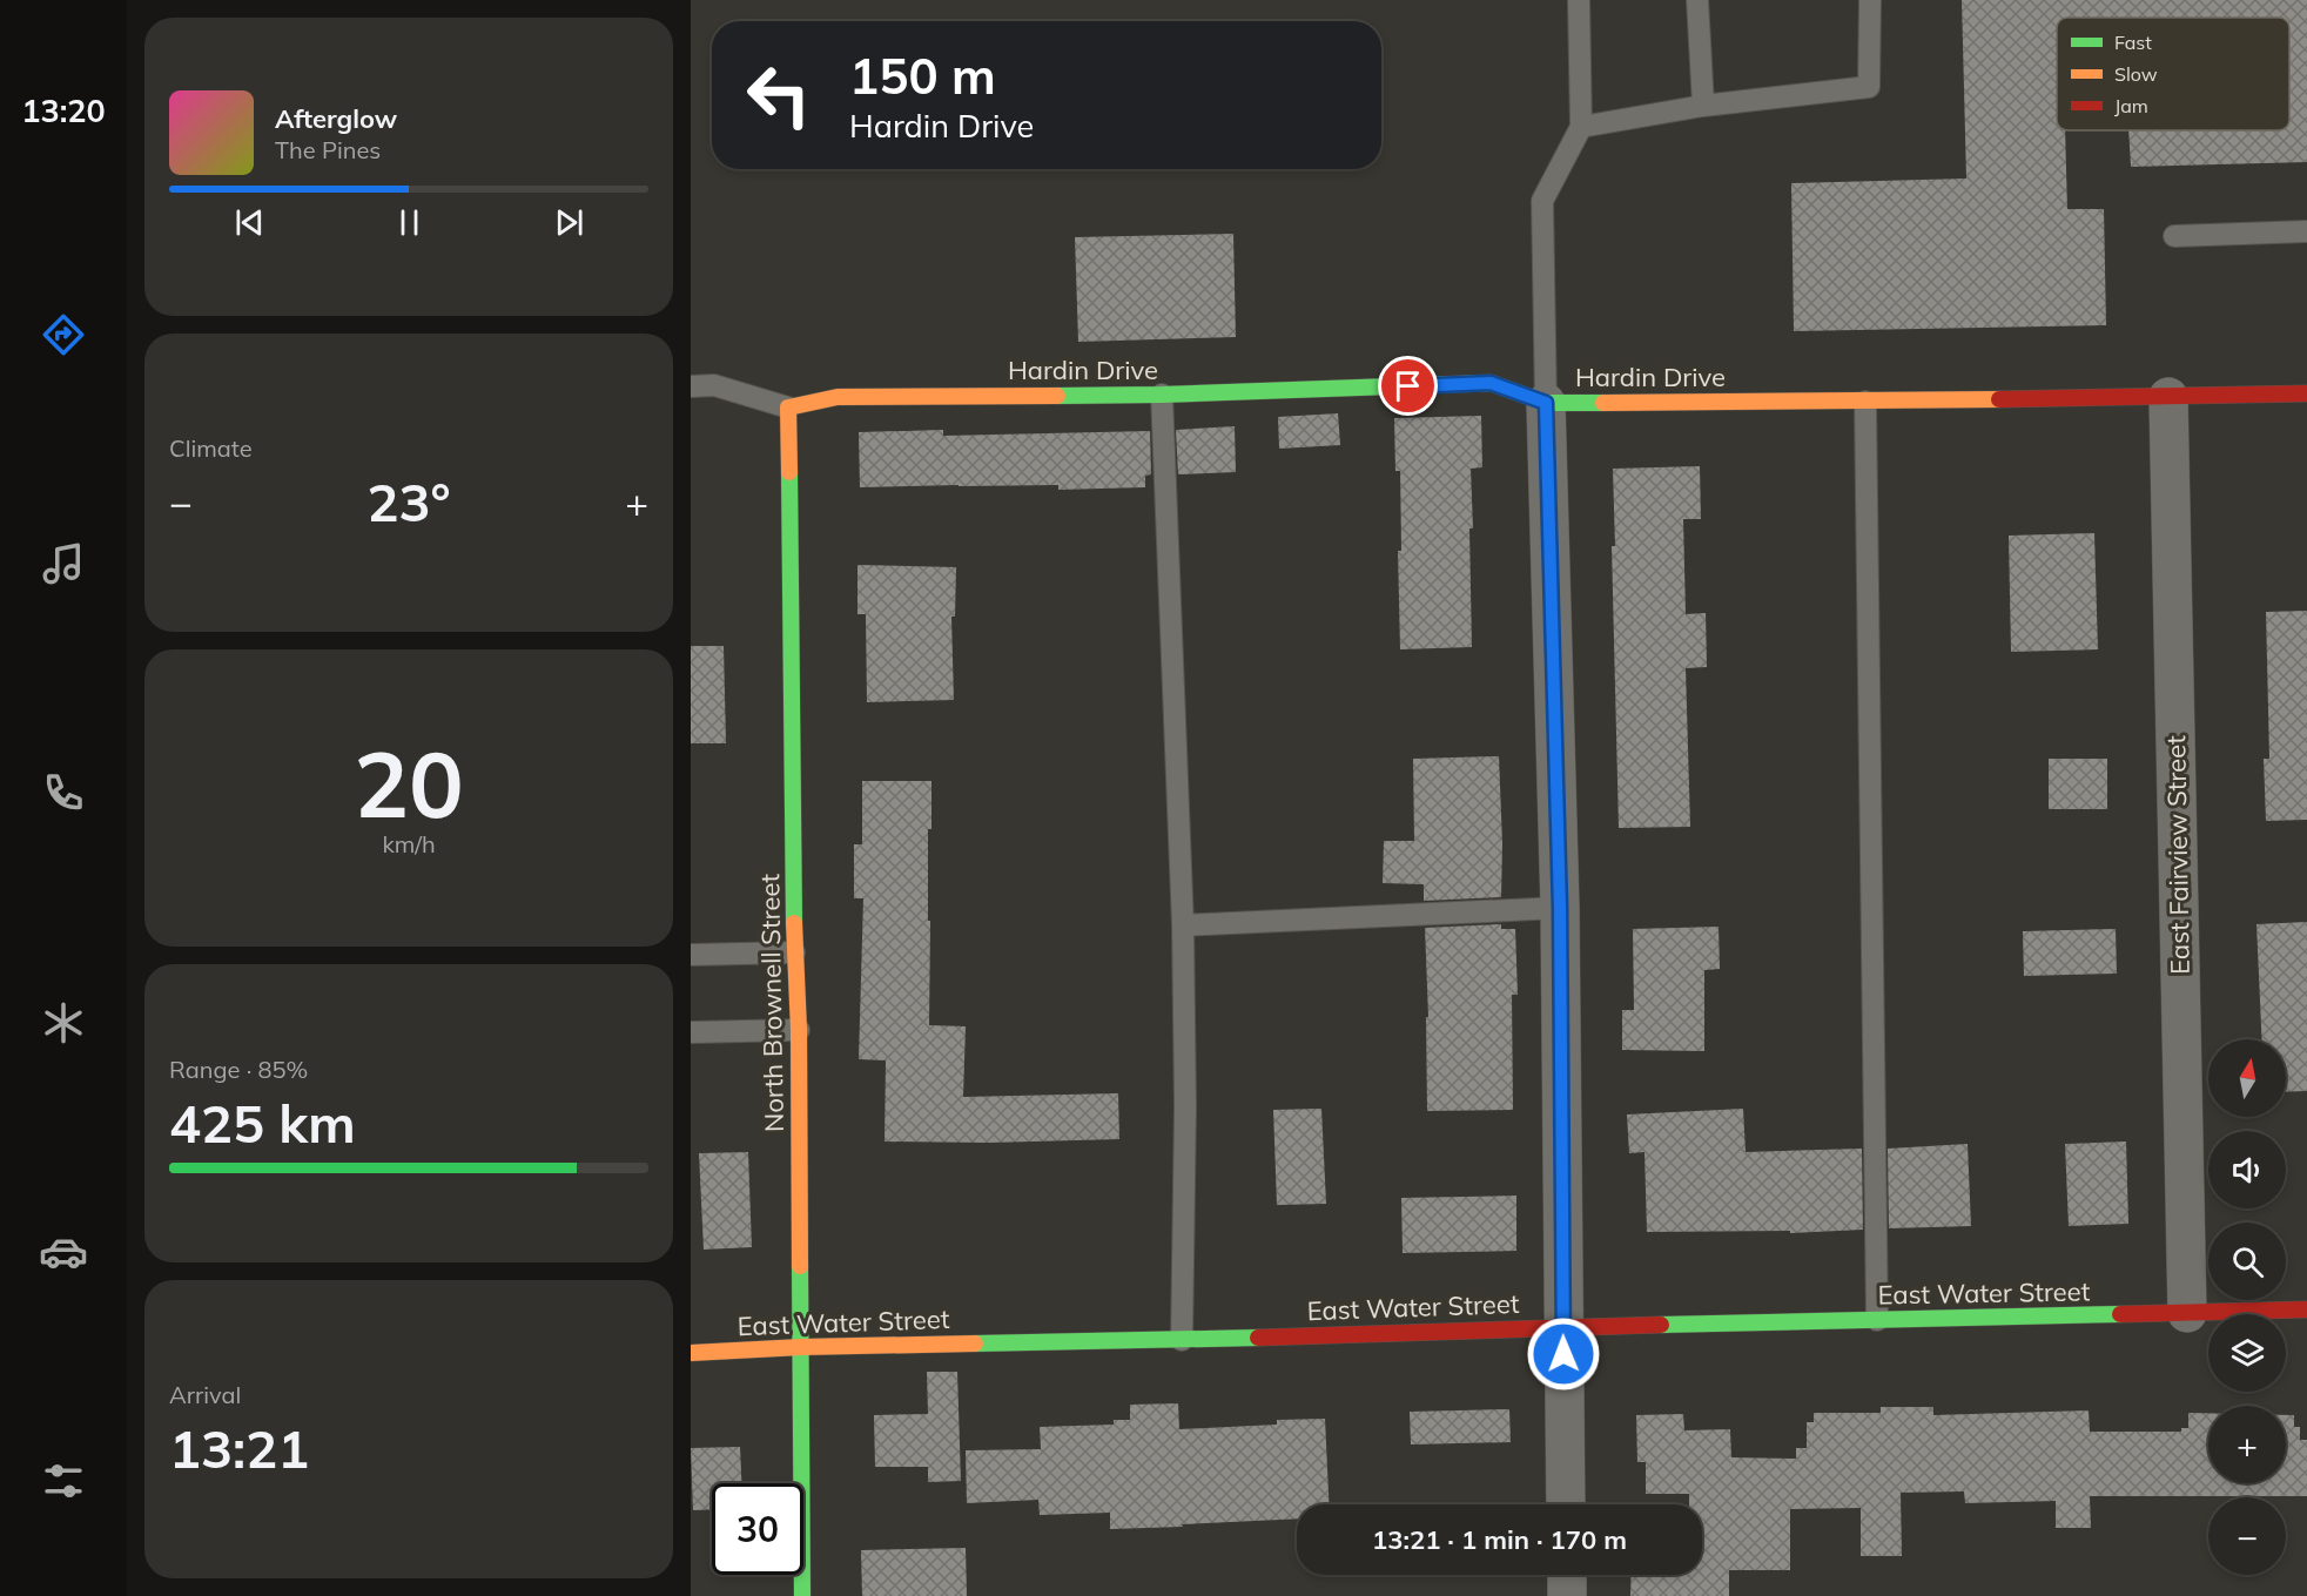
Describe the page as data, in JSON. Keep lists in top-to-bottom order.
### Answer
{
  "streets": {
    "street": [
      "Hardin Drive",
      "East Fairview Street",
      "North Brownell Street",
      "East Water Street"
    ]
  },
  "crossings": [
    ["Hardin Drive", "East Fairview Street"],
    ["Hardin Drive", "North Brownell Street"],
    ["East Fairview Street", "East Water Street"],
    ["North Brownell Street", "East Water Street"]
  ],
  "legend": ["Fast", "Slow", "Jam"],
  "north": "top",
  "page": {
    "tabs": "13:20",
    "turn": ["150 m", "Hardin Drive"],
    "song": ["Afterglow", "The Pines"],
    "tile": [
      "Climate",
      ["20", "km/h"],
      ["Range · 85%", "425 km"],
      ["Arrival", "13:21"]
    ],
    "heat": ["−", "23°", "+"],
    "map_buttons": ["+", "−"],
    "limit": "30",
    "trip": "13:21 · 1 min · 170 m"
  }
}
